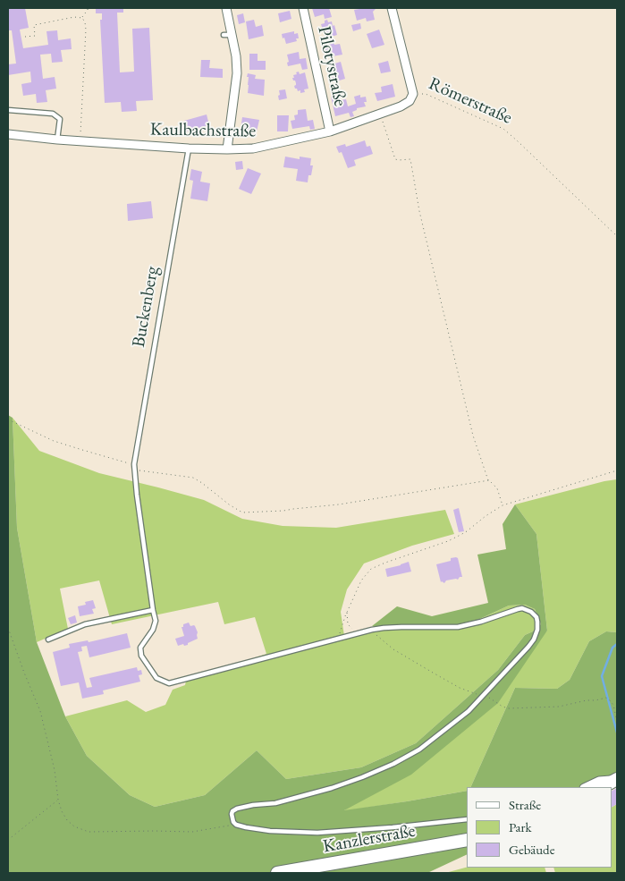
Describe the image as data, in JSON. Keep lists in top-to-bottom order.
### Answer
{
  "streets": {
    "main road": ["Kanzlerstraße"],
    "street": ["Pilotystraße", "Römerstraße", "Kaulbachstraße"],
    "lane": ["Buckenberg"]
  },
  "crossings": [
    ["Pilotystraße", "Kaulbachstraße"],
    ["Römerstraße", "Kaulbachstraße"],
    ["Kaulbachstraße", "Buckenberg"]
  ],
  "legend": ["Straße", "Park", "Gebäude"]
}
